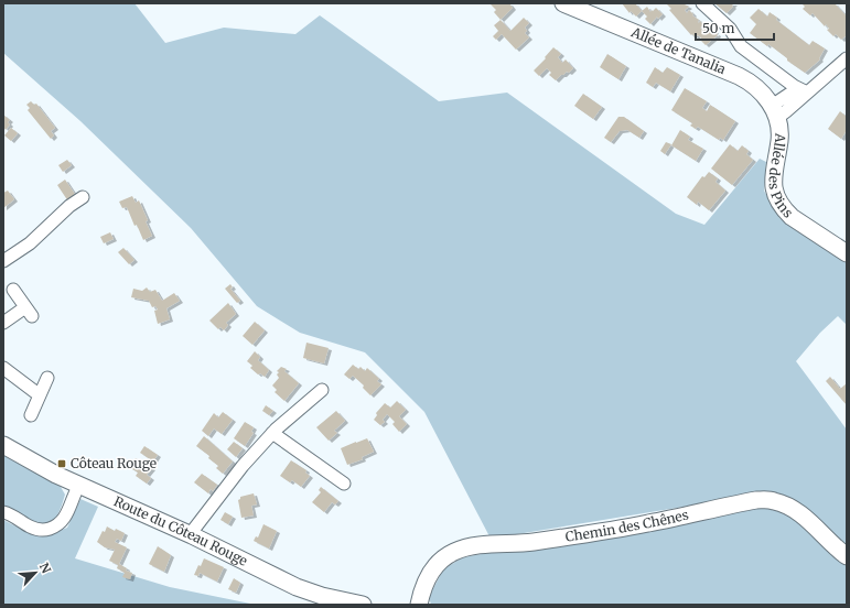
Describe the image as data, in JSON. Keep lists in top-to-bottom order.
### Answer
{
  "streets": {
    "street": [
      "Allée de Tanalia",
      "Allée des Pins",
      "Chemin des Chênes",
      "Route du Côteau Rouge"
    ]
  },
  "crossings": [
    ["Allée de Tanalia", "Allée des Pins"]
  ],
  "places": {
    "transit": ["Côteau Rouge"]
  },
  "scale_bar": "50 m",
  "north": "top right"
}
